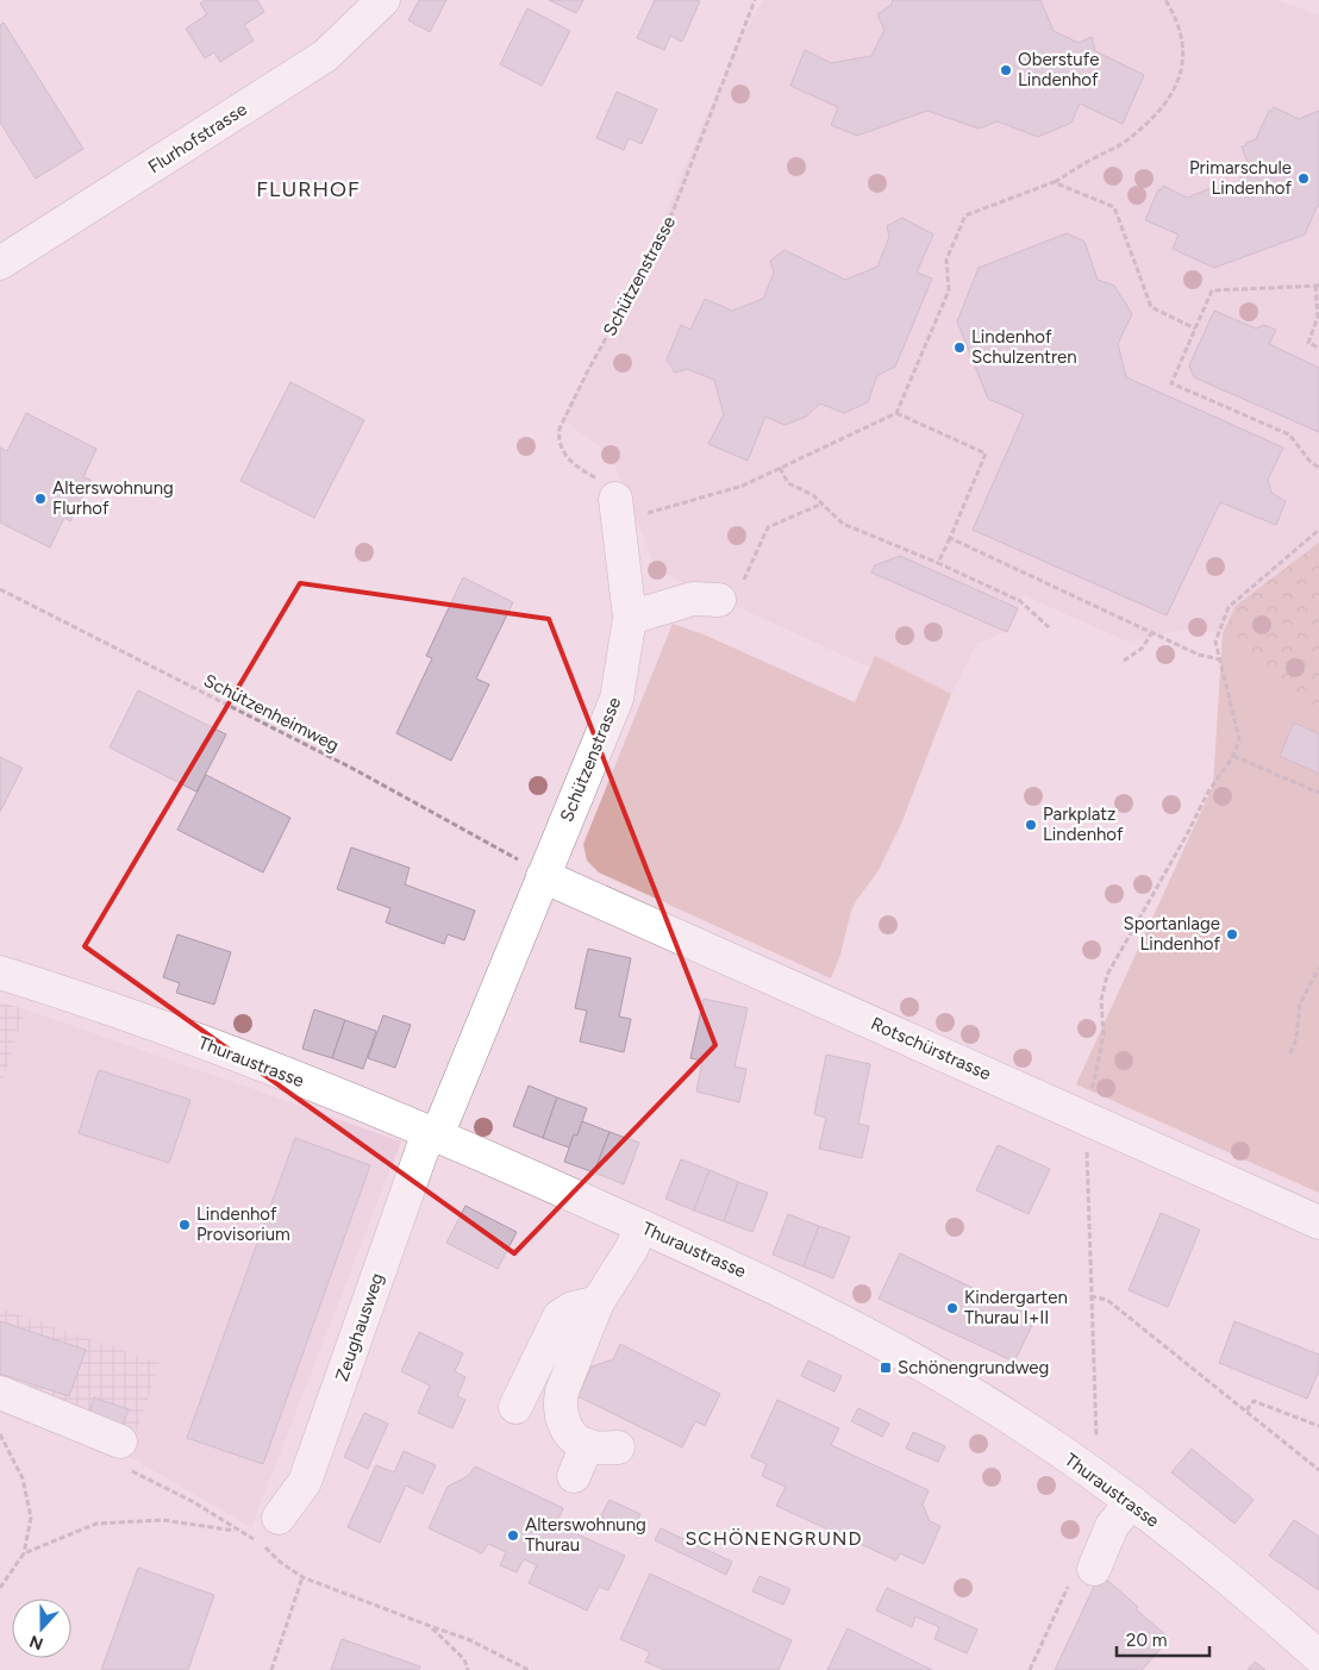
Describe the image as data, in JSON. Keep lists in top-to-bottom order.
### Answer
{
  "streets": {
    "street": [
      "Flurhofstrasse",
      "Schützenstrasse",
      "Rotschürstrasse",
      "Thuraustrasse",
      "Zeughausweg"
    ],
    "path": ["Schützenheimweg"]
  },
  "crossings": [
    ["Schützenstrasse", "Schützenheimweg"],
    ["Schützenstrasse", "Rotschürstrasse"],
    ["Schützenstrasse", "Thuraustrasse"],
    ["Schützenstrasse", "Zeughausweg"],
    ["Schützenheimweg", "Rotschürstrasse"],
    ["Thuraustrasse", "Zeughausweg"]
  ],
  "districts": ["FLURHOF", "SCHÖNENGRUND"],
  "places": {
    "other": [
      "Oberstufe Lindenhof",
      "Primarschule Lindenhof",
      "Lindenhof Schulzentren",
      "Alterswohnung Flurhof",
      "Parkplatz Lindenhof",
      "Sportanlage Lindenhof",
      "Lindenhof Provisorium",
      "Kindergarten Thurau I+II",
      "Alterswohnung Thurau"
    ],
    "transit": ["Schönengrundweg"]
  },
  "scale_bar": "20 m",
  "north": "bottom"
}
